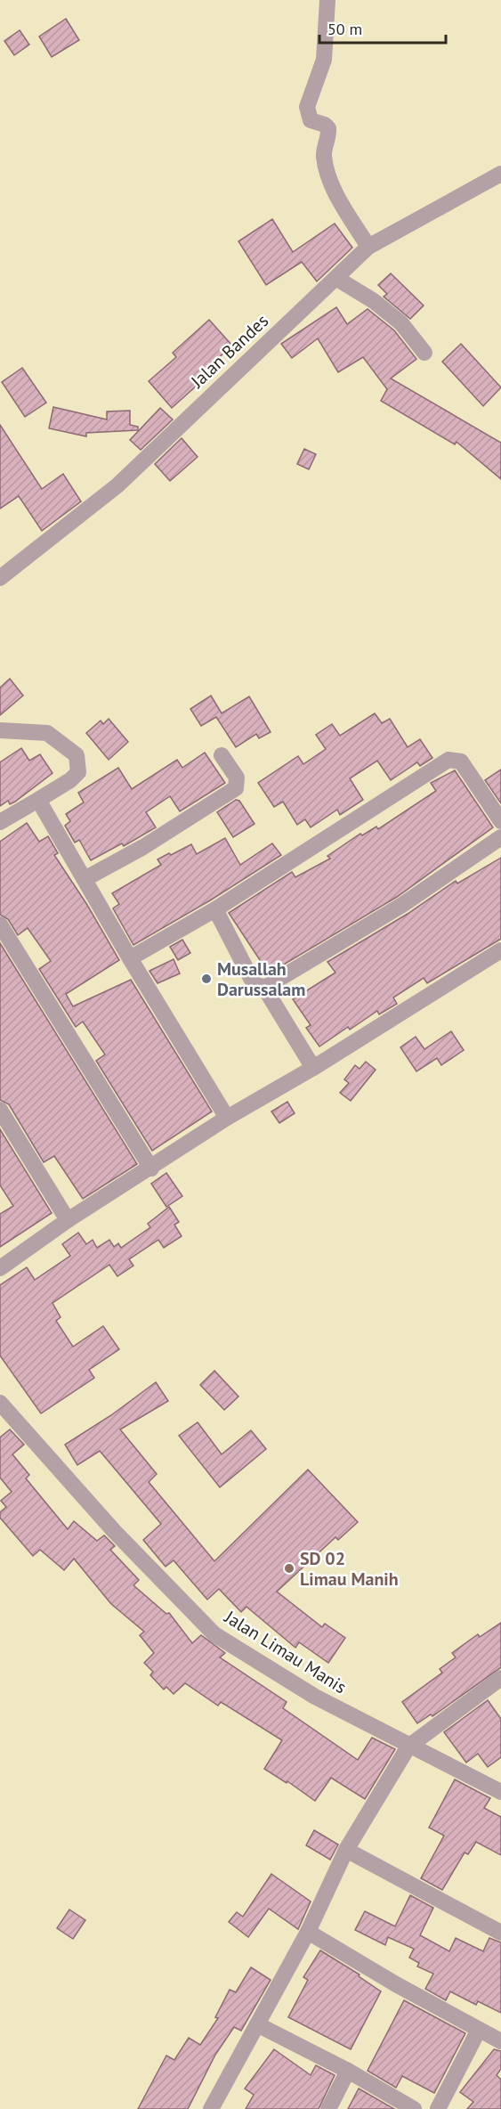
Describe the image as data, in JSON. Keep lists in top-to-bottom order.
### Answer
{
  "streets": {
    "street": ["Jalan Bandes", "Jalan Limau Manis"]
  },
  "places": ["Musallah Darussalam", "SD 02 Limau Manih"],
  "scale_bar": "50 m"
}
